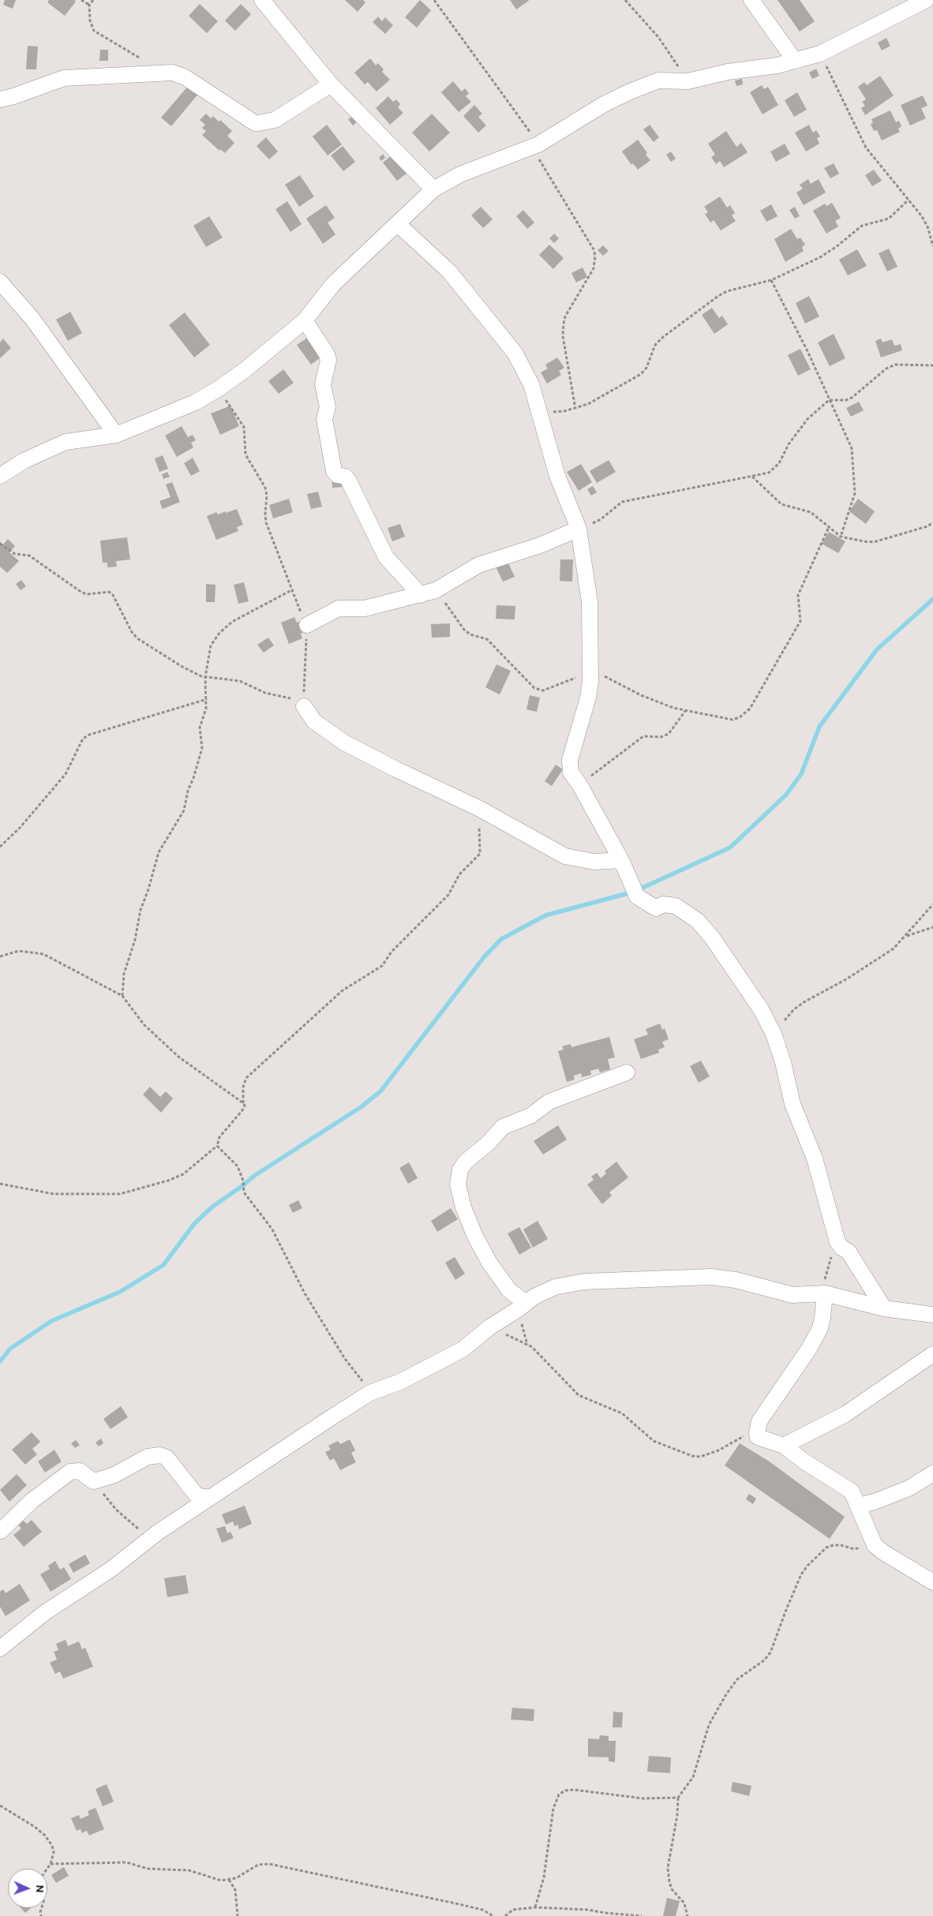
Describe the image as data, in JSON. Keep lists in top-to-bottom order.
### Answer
{
  "north": "right"
}
